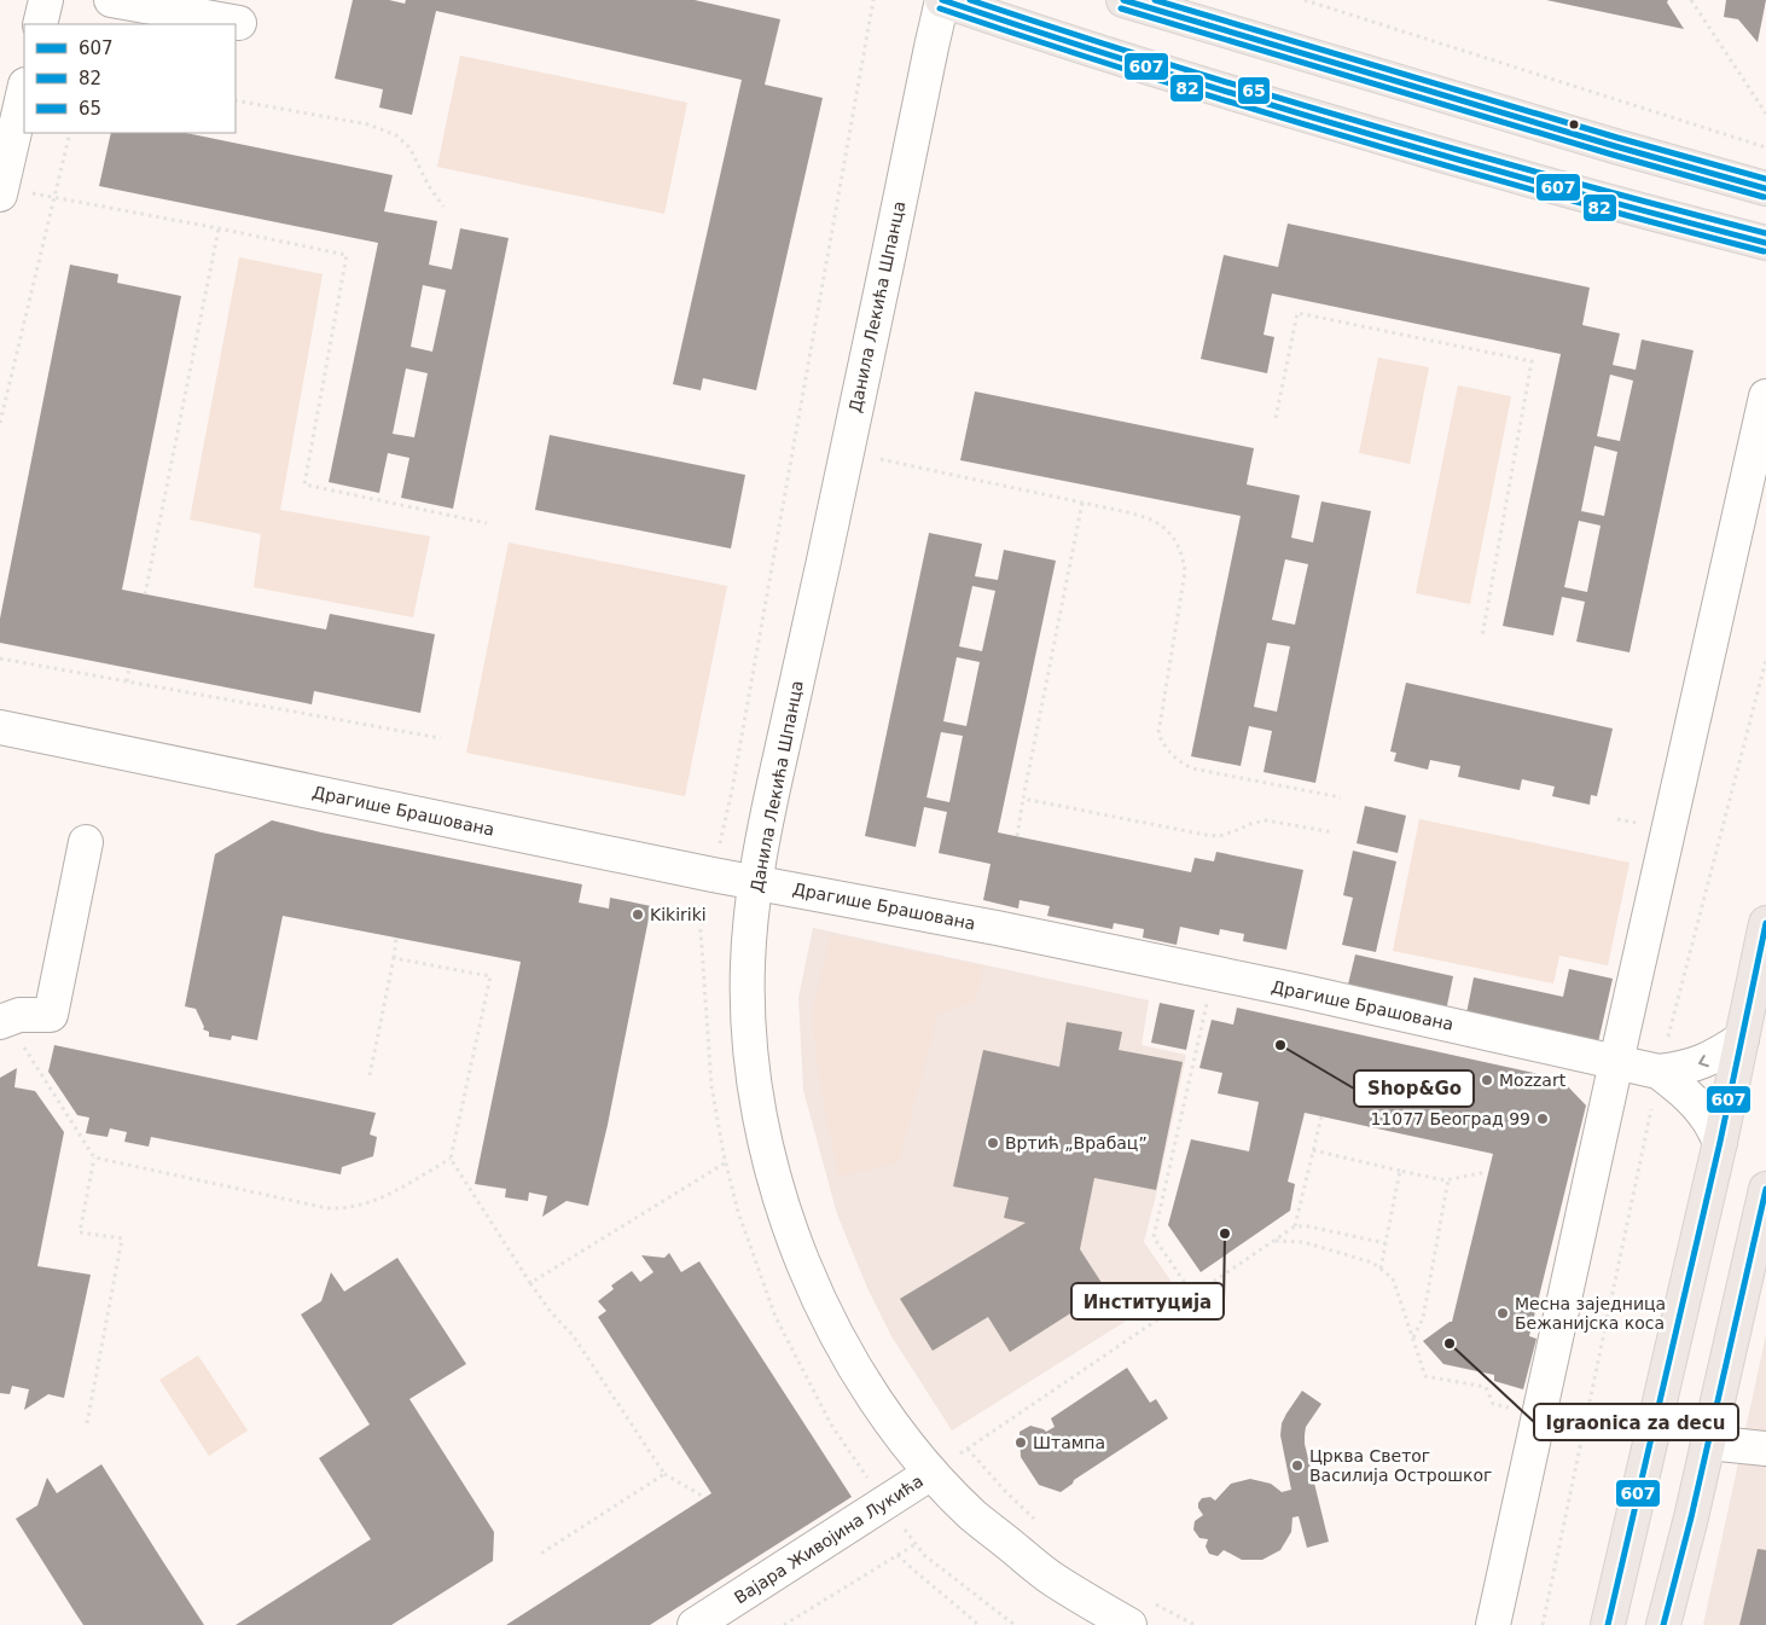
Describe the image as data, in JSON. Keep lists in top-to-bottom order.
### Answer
{
  "streets": {
    "street": ["Данила Лекића Шпанца", "Драгише Брашована", "Вајара Живојина Лукића"]
  },
  "crossings": [
    ["Данила Лекића Шпанца", "Драгише Брашована"],
    ["Данила Лекића Шпанца", "Вајара Живојина Лукића"]
  ],
  "places": [
    "Kikiriki",
    "Shop&Go",
    "Mozzart",
    "11077 Београд 99",
    "Вртић „Врабац”",
    "Институција",
    "Месна заједница Бежанијска коса",
    "Igraonica za decu",
    "Штампа",
    "Црква Светог Василија Острошког"
  ],
  "lines": ["transit line 607", "transit line 65", "transit line 82"],
  "legend": ["607", "82", "65"]
}
